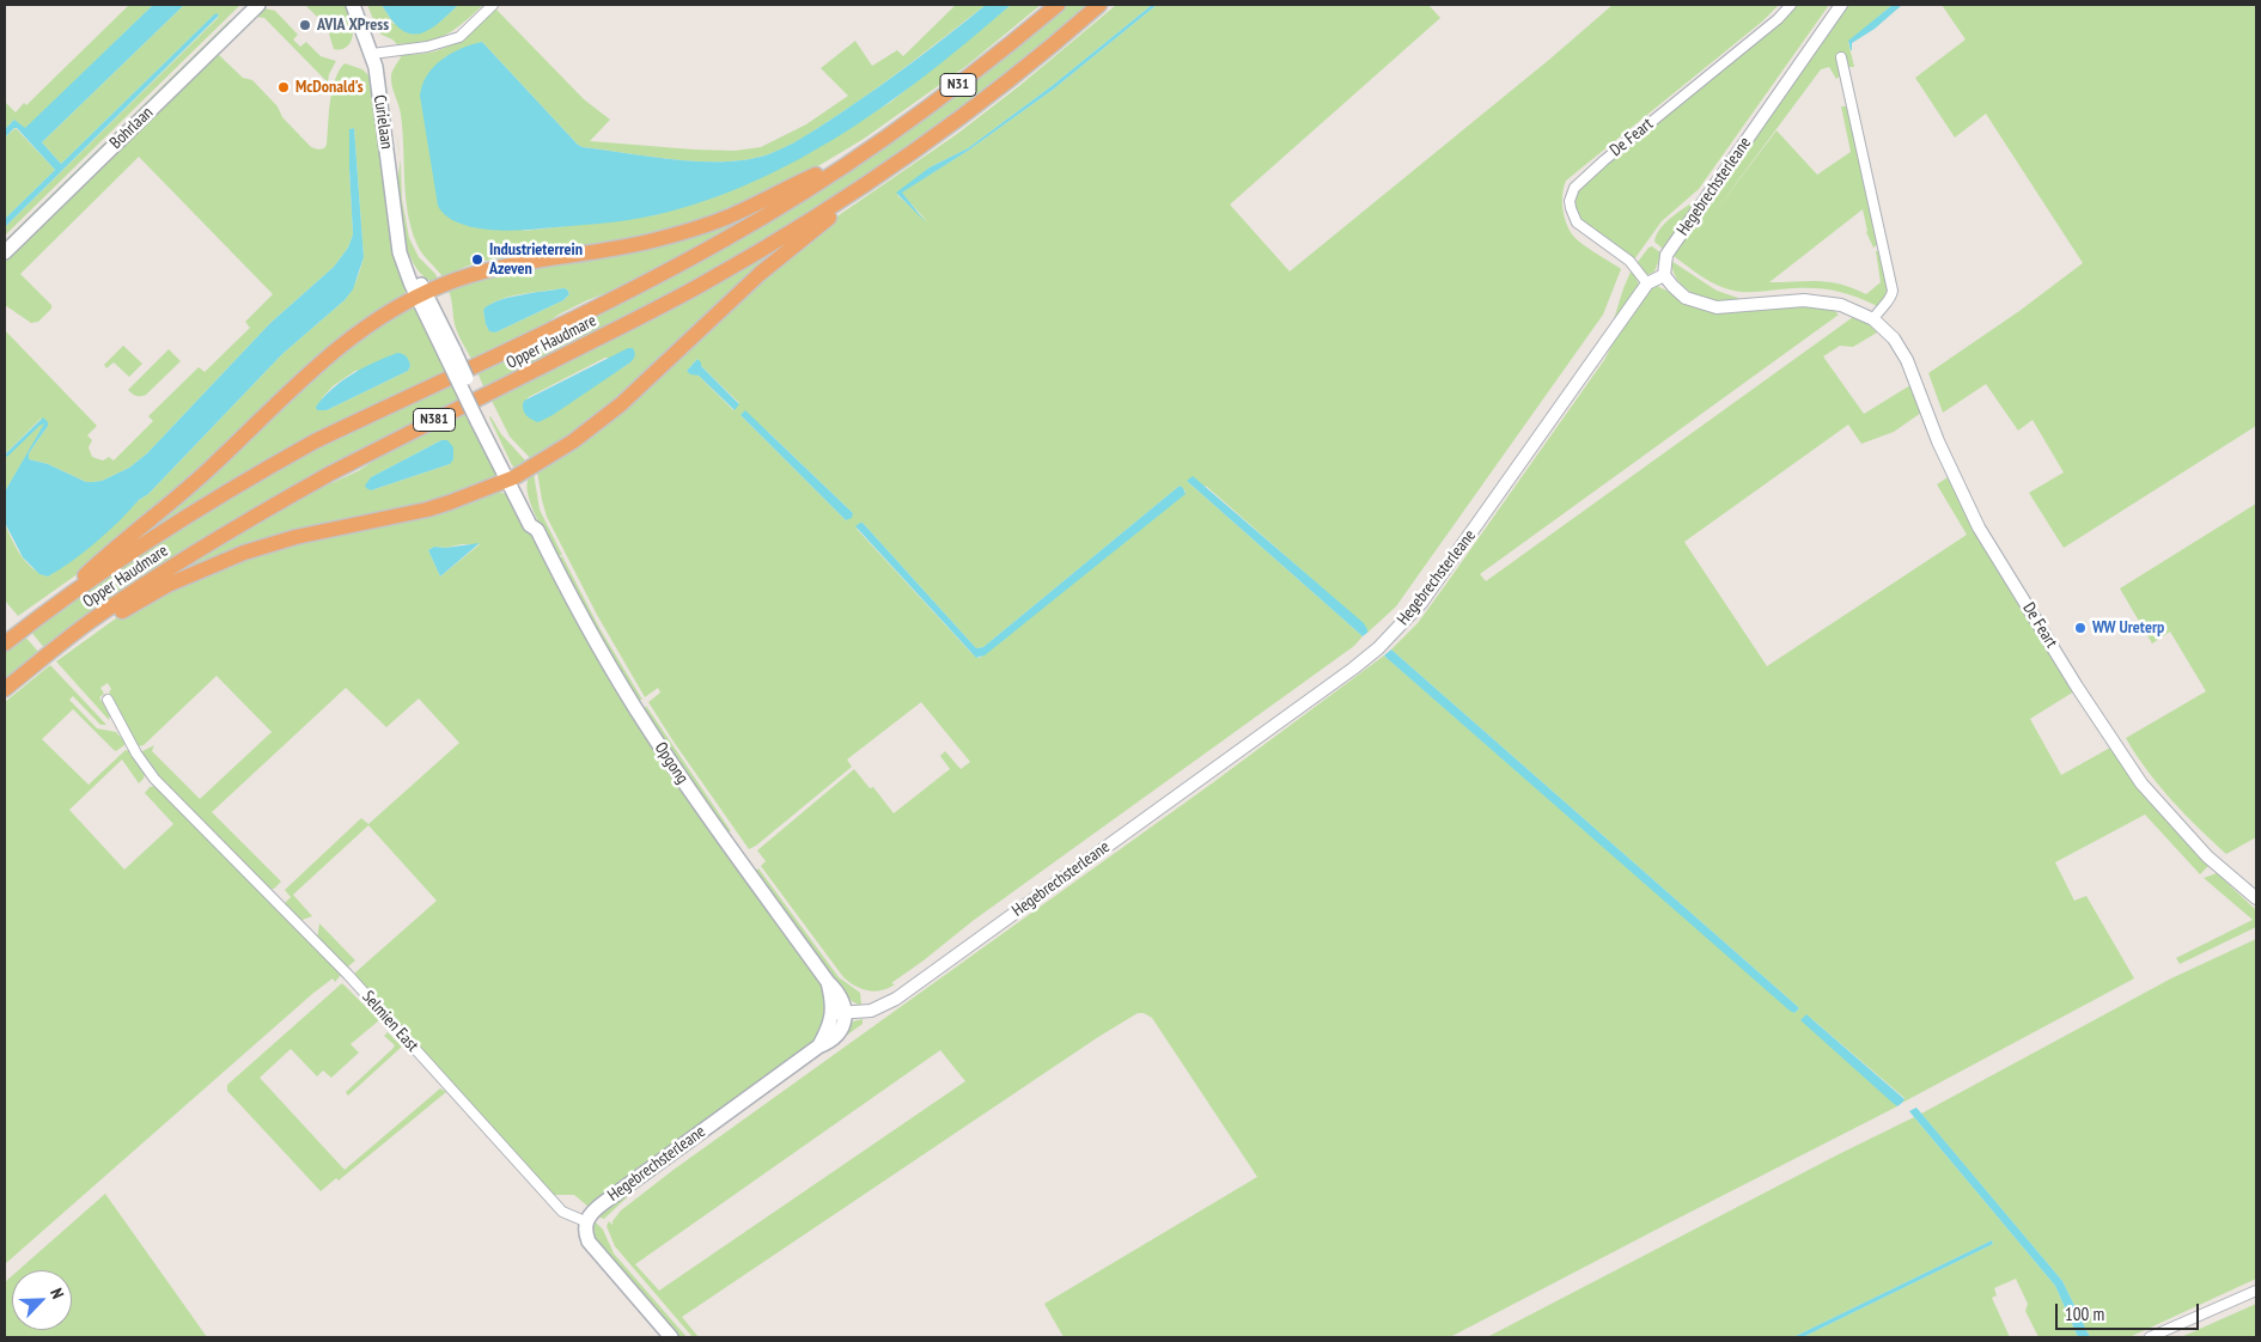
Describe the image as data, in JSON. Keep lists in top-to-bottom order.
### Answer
{
  "streets": {
    "highway": ["N31", "Opper Haudmare", "N381"],
    "main road": [
      "Curielaan",
      "Bohrlaan",
      "Hegebrechsterleane",
      "Opgong"
    ],
    "street": ["De Feart", "Selmien East"]
  },
  "crossings": [
    ["N31", "Opper Haudmare"],
    ["N31", "N381"],
    ["Curielaan", "N381"],
    ["Curielaan", "Opgong"],
    ["De Feart", "Hegebrechsterleane"],
    ["Hegebrechsterleane", "Opgong"],
    ["Hegebrechsterleane", "Selmien East"],
    ["Opper Haudmare", "N381"],
    ["N381", "Opgong"]
  ],
  "places": [
    "AVIA XPress",
    "McDonald's",
    "Industrieterrein Azeven",
    "WW Ureterp"
  ],
  "scale_bar": "100 m",
  "north": "top right"
}
